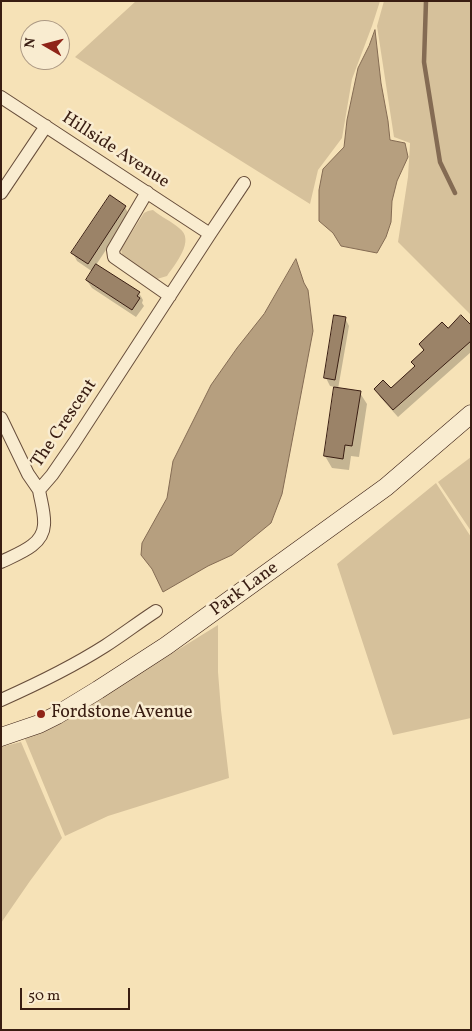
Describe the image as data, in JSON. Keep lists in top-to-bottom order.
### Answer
{
  "streets": {
    "main road": ["Park Lane"],
    "street": ["Hillside Avenue", "The Crescent"]
  },
  "crossings": [
    ["Hillside Avenue", "The Crescent"]
  ],
  "places": ["Fordstone Avenue"],
  "scale_bar": "50 m",
  "north": "left"
}
